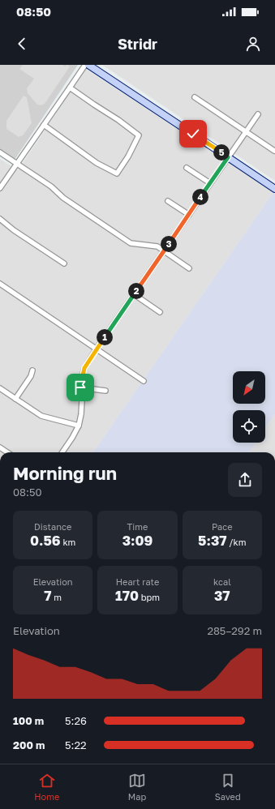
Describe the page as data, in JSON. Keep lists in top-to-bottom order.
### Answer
{
  "north": "bottom left",
  "page": {
    "status": "08:50",
    "header": "Stridr",
    "pins": [
      "5",
      "4",
      "3",
      "2",
      "1"
    ],
    "heading": ["Morning run", "08:50"],
    "stats": [
      ["Distance", "0.56 km"],
      ["Time", "3:09"],
      ["Pace", "5:37 /km"],
      ["Elevation", "7 m"],
      ["Heart rate", "170 bpm"],
      ["kcal", "37"]
    ],
    "chart": ["Elevation", "285–292 m"],
    "list": [
      {
        "name": "100 m",
        "note": "5:26"
      },
      {
        "name": "200 m",
        "note": "5:22"
      }
    ],
    "tabs": ["Home", "Map", "Saved"]
  }
}
